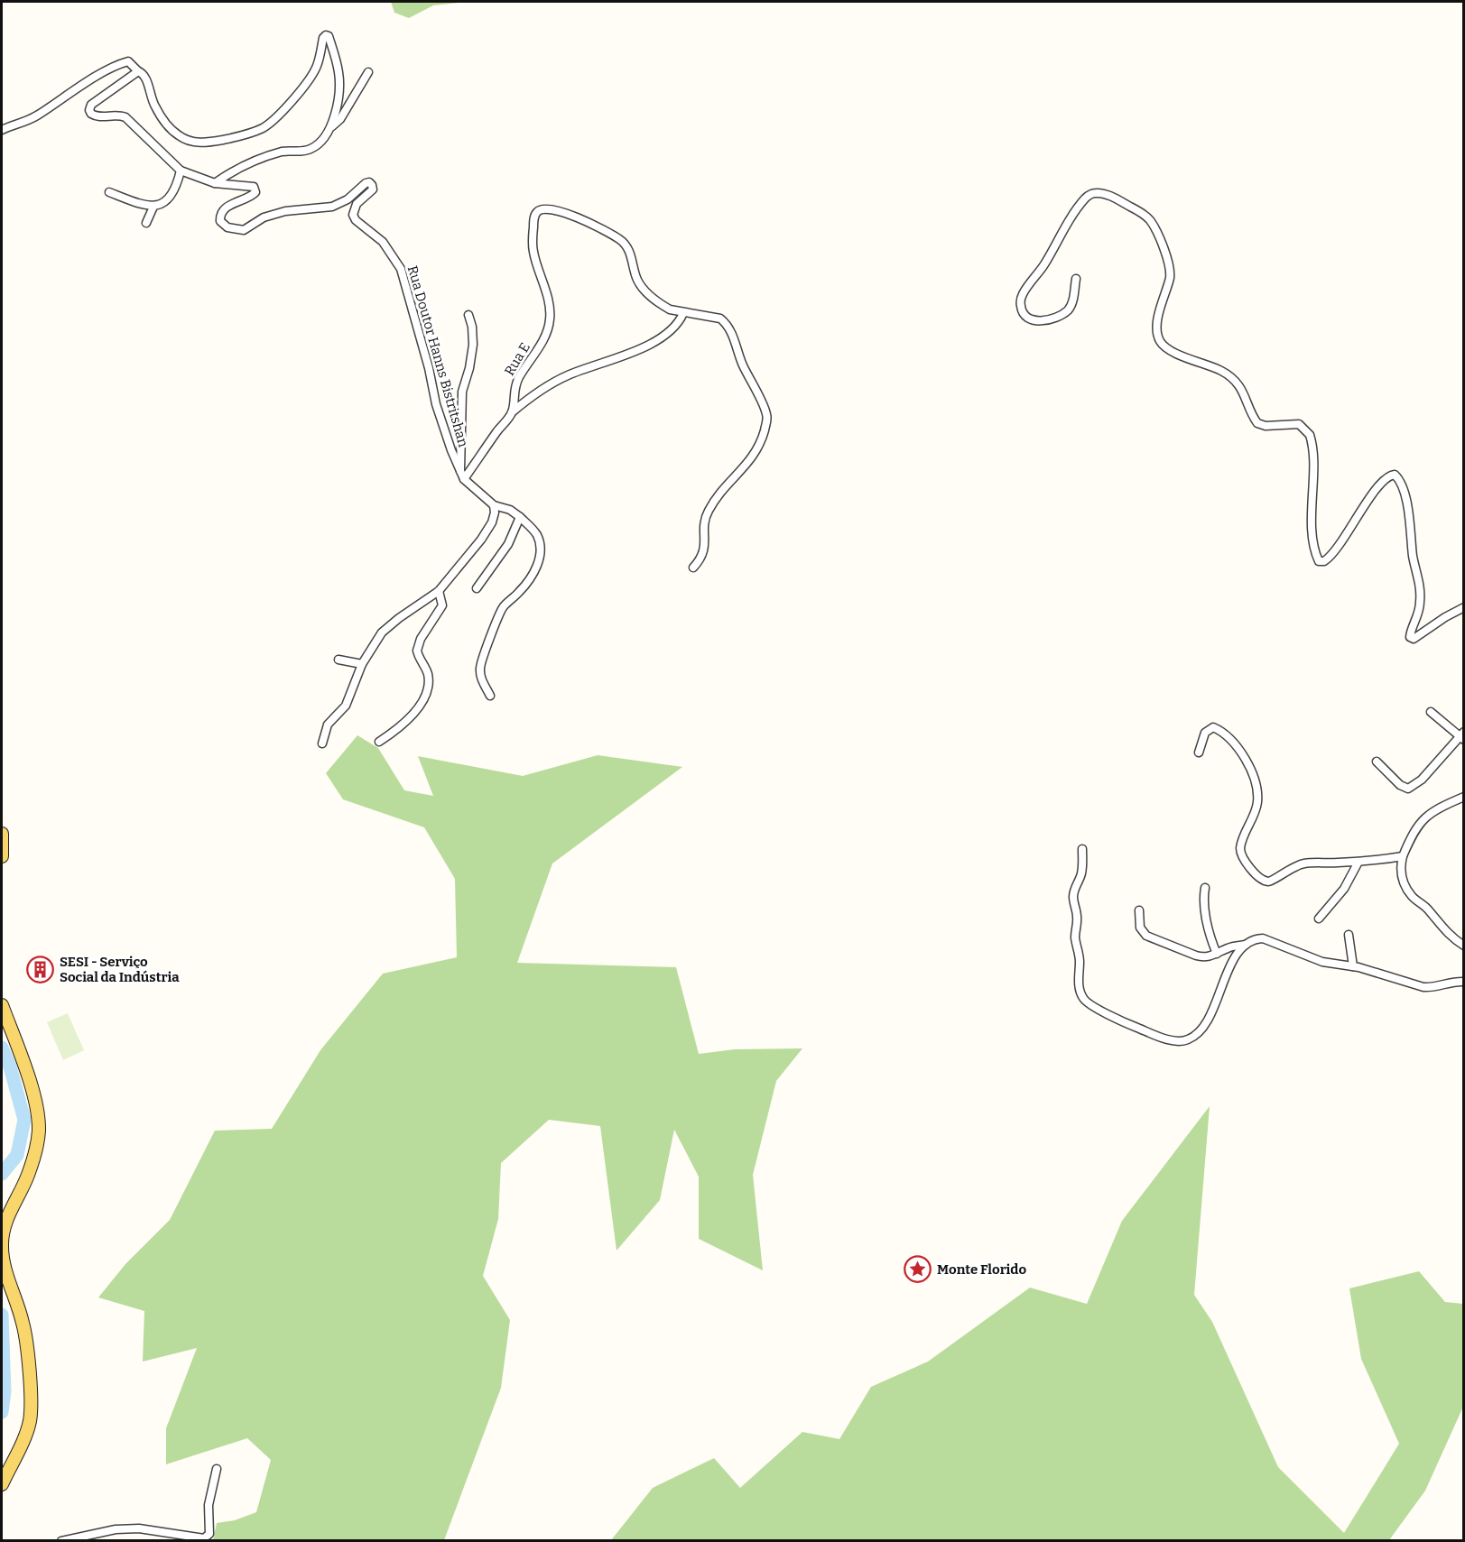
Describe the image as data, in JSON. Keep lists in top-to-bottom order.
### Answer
{
  "streets": {
    "street": ["Rua Doutor Hanns Bistritshan", "Rua E"]
  },
  "crossings": [
    ["Rua Doutor Hanns Bistritshan", "Rua E"]
  ],
  "places": {
    "building": ["SESI - Serviço Social da Indústria"],
    "place": ["Monte Florido"]
  }
}
